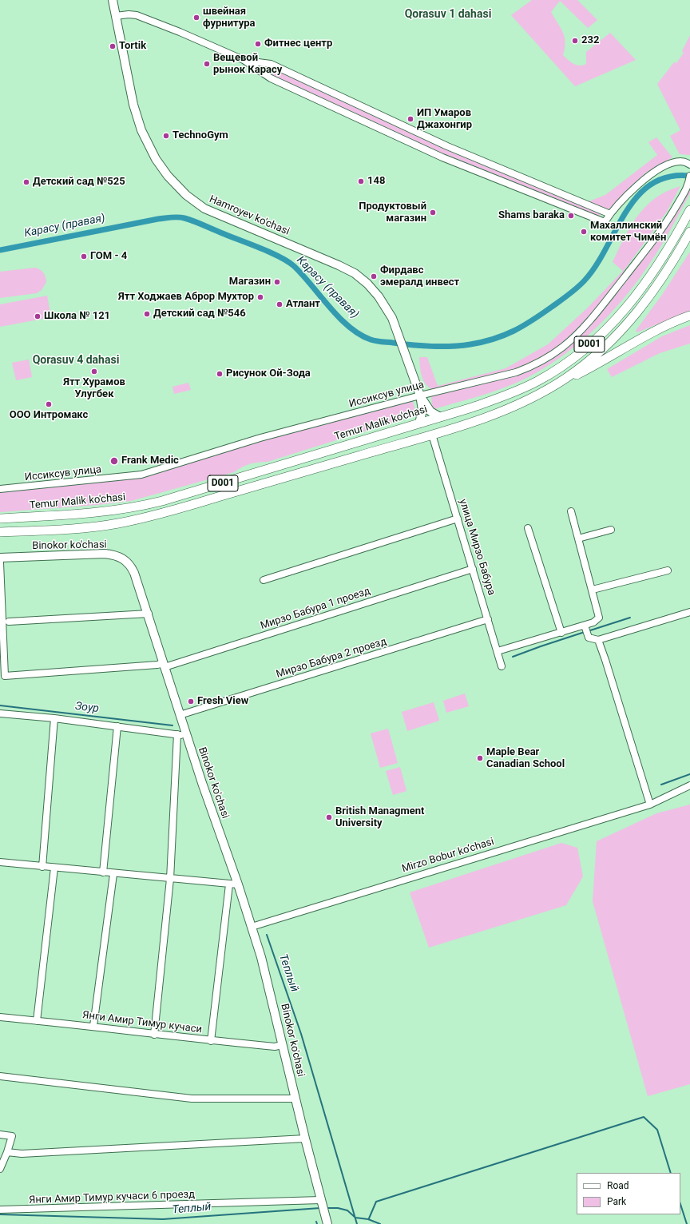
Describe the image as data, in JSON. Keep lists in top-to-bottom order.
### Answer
{
  "streets": {
    "highway": ["D001", "Temur Malik ko'chasi"],
    "main road": ["Hamroyev ko'chasi", "Binokor ko'chasi"],
    "street": [
      "Иссиксув улица",
      "улица Мирзо Бабура",
      "Мирзо Бабура 1 проезд",
      "Мирзо Бабура 2 проезд",
      "Mirzo Bobur ko‘chasi",
      "Янги Амир Тимур кучаси",
      "Янги Амир Тимур кучаси 6 проезд"
    ]
  },
  "crossings": [
    ["Hamroyev ko'chasi", "Иссиксув улица"],
    ["Hamroyev ko'chasi", "Temur Malik ko'chasi"],
    ["D001", "улица Мирзо Бабура"],
    ["Binokor ko'chasi", "Мирзо Бабура 1 проезд"],
    ["Binokor ko'chasi", "Мирзо Бабура 2 проезд"],
    ["Binokor ko'chasi", "Mirzo Bobur ko‘chasi"],
    ["Binokor ko'chasi", "Янги Амир Тимур кучаси"],
    ["Binokor ko'chasi", "Янги Амир Тимур кучаси 6 проезд"],
    ["улица Мирзо Бабура", "Мирзо Бабура 1 проезд"],
    ["улица Мирзо Бабура", "Мирзо Бабура 2 проезд"]
  ],
  "districts": ["Qorasuv 1 dahasi", "Qorasuv 4 dahasi"],
  "water": ["Карасу (правая)", "Зоур", "Теплый"],
  "places": [
    "швейная фурнитура",
    "232",
    "Фитнес центр",
    "Tortik",
    "Вещевой рынок Карасу",
    "ИП Умаров Джахонгир",
    "TechnoGym",
    "148",
    "Детский сад №525",
    "Продуктовый магазин",
    "Shams baraka",
    "Махаллинский комитет Чимён",
    "ГОМ - 4",
    "Фирдавс эмералд инвест",
    "Магазин",
    "Ятт Ходжаев Аброр Мухтор",
    "Атлант",
    "Детский сад №546",
    "Школа № 121",
    "Ятт Хурамов Улугбек",
    "Рисунок Ой-Зода",
    "ООО Интромакс",
    "Frank Medic",
    "Fresh View",
    "Maple Bear Canadian School",
    "British Managment University"
  ],
  "legend": ["Road", "Park"]
}
